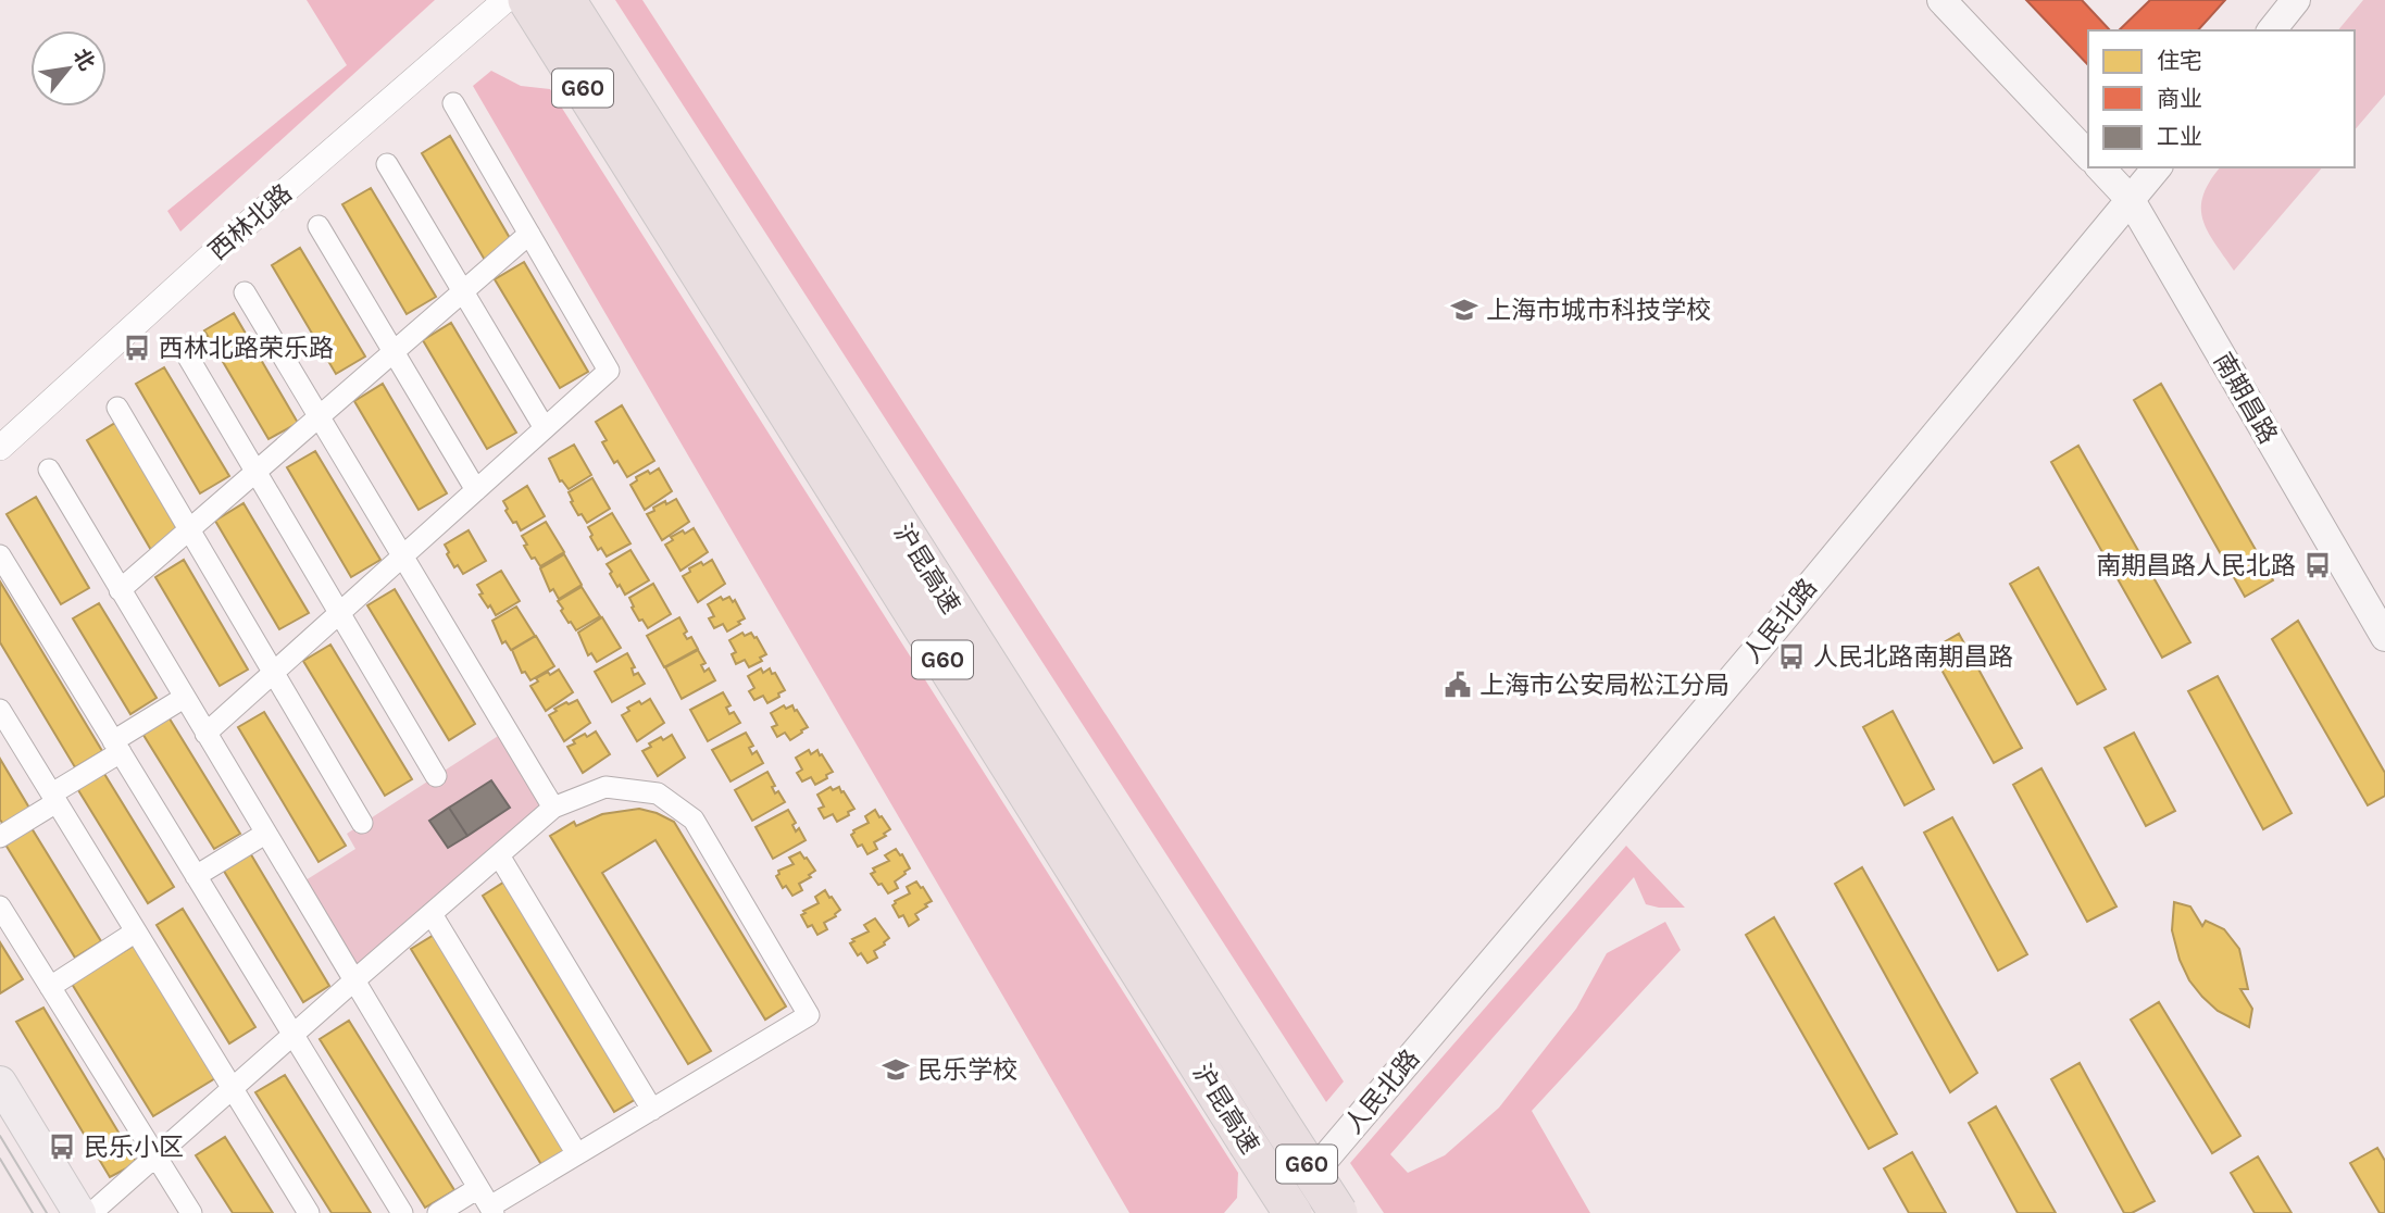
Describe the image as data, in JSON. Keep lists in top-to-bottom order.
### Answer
{
  "streets": {
    "highway": ["G60", "沪昆高速"],
    "main road": ["南期昌路", "人民北路"],
    "street": ["西林北路"]
  },
  "crossings": [
    ["南期昌路", "人民北路"]
  ],
  "places": {
    "school or university": ["上海市城市科技学校", "民乐学校"],
    "bus stop": [
      "西林北路荣乐路",
      "南期昌路人民北路",
      "人民北路南期昌路",
      "民乐小区"
    ],
    "public building": ["上海市公安局松江分局"]
  },
  "legend": ["住宅", "商业", "工业"],
  "north": "top right"
}
